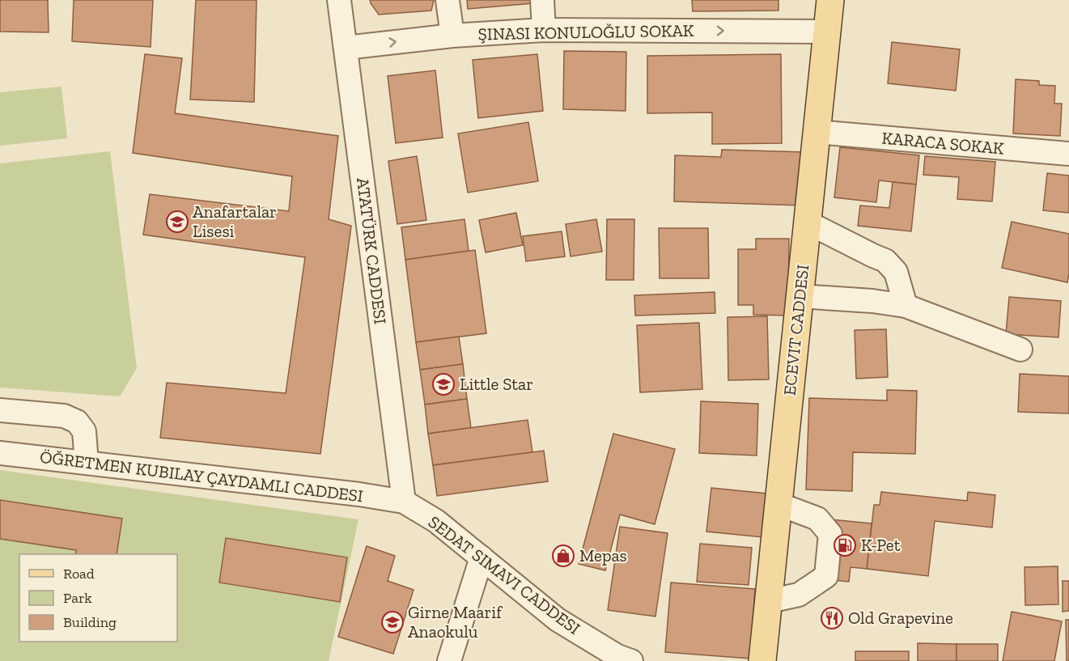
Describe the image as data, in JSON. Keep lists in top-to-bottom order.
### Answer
{
  "streets": {
    "main road": ["ECEVIT CADDESI"],
    "street": [
      "ŞINASI KONULOĞLU SOKAK",
      "KARACA SOKAK",
      "ATATÜRK CADDESI",
      "SEDAT SIMAVI CADDESI"
    ]
  },
  "crossings": [
    ["ŞINASI KONULOĞLU SOKAK", "ATATÜRK CADDESI"],
    ["ŞINASI KONULOĞLU SOKAK", "ECEVIT CADDESI"],
    ["KARACA SOKAK", "ECEVIT CADDESI"],
    ["ATATÜRK CADDESI", "SEDAT SIMAVI CADDESI"]
  ],
  "one_way": ["ŞINASI KONULOĞLU SOKAK"],
  "places": {
    "school or university": ["Anafartalar Lisesi", "Little Star", "Girne Maarif Anaokulu"],
    "fuel station": ["K-Pet"],
    "shop": ["Mepas"],
    "restaurant": ["Old Grapevine"]
  },
  "legend": ["Road", "Park", "Building"]
}
